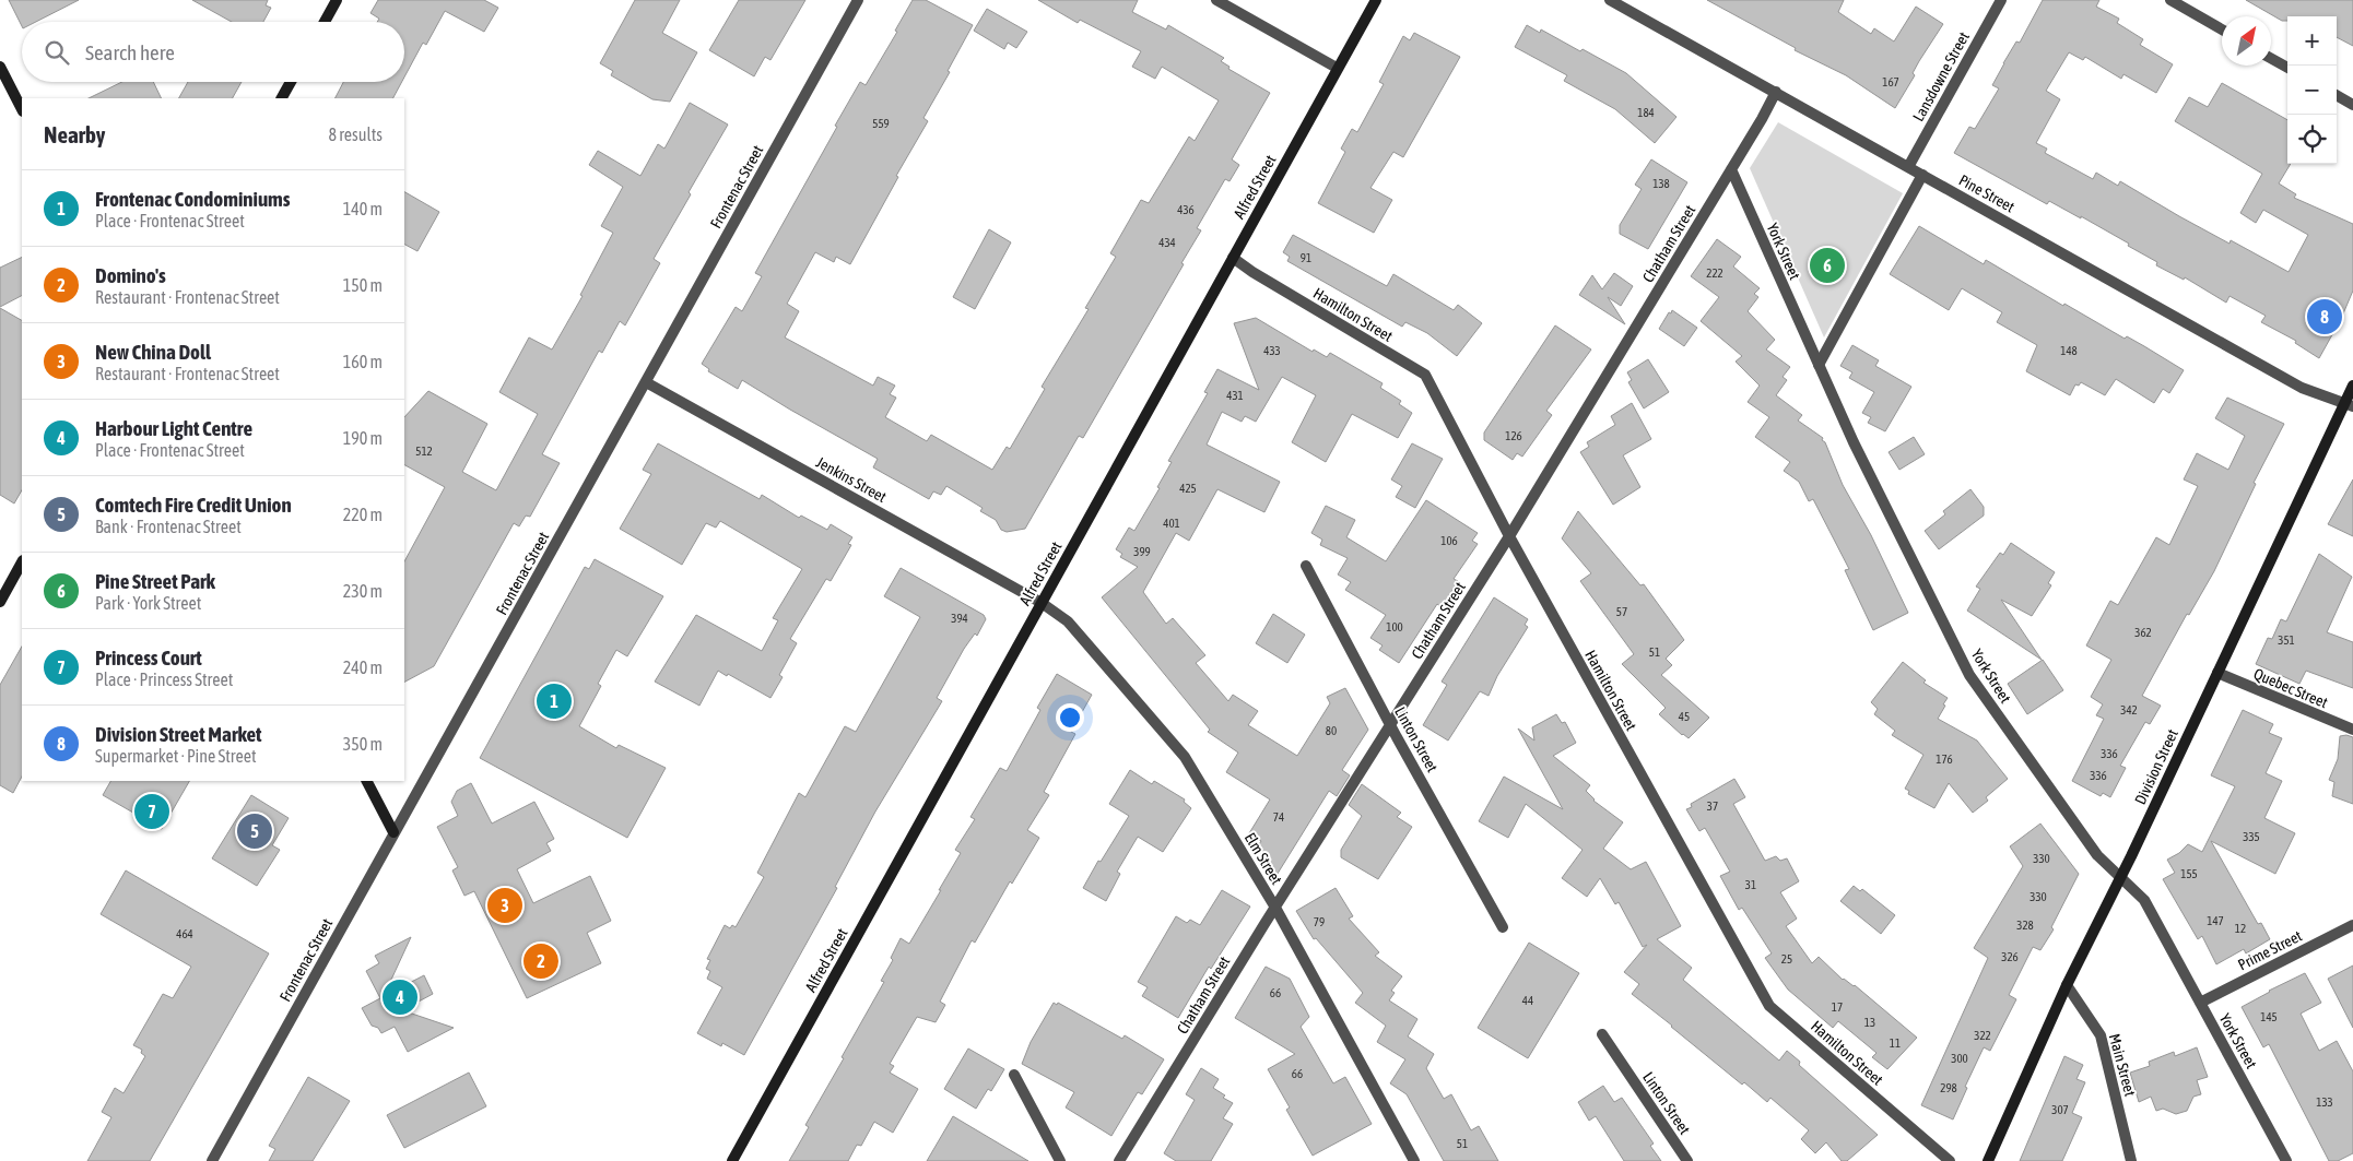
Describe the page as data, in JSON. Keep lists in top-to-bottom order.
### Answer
{
  "streets": {
    "street": [
      "Lansdowne Street",
      "Frontenac Street",
      "Alfred Street",
      "Pine Street",
      "Chatham Street",
      "York Street",
      "Hamilton Street",
      "Jenkins Street",
      "Quebec Street",
      "Linton Street",
      "Division Street",
      "Elm Street",
      "Prime Street",
      "Main Street"
    ]
  },
  "crossings": [
    ["Lansdowne Street", "Pine Street"],
    ["Frontenac Street", "Jenkins Street"],
    ["Alfred Street", "Hamilton Street"],
    ["Alfred Street", "Jenkins Street"],
    ["Alfred Street", "Elm Street"],
    ["Pine Street", "Chatham Street"],
    ["Pine Street", "Division Street"],
    ["Chatham Street", "York Street"],
    ["Chatham Street", "Hamilton Street"],
    ["Chatham Street", "Linton Street"],
    ["Chatham Street", "Elm Street"],
    ["York Street", "Division Street"],
    ["York Street", "Prime Street"],
    ["Jenkins Street", "Elm Street"],
    ["Quebec Street", "Division Street"],
    ["Division Street", "Main Street"]
  ],
  "house_numbers": [
    "167",
    "184",
    "559",
    "138",
    "436",
    "434",
    "91",
    "222",
    "433",
    "148",
    "431",
    "126",
    "512",
    "425",
    "401",
    "106",
    "399",
    "57",
    "394",
    "100",
    "362",
    "351",
    "51",
    "342",
    "45",
    "80",
    "336",
    "176",
    "336",
    "37",
    "74",
    "335",
    "330",
    "155",
    "31",
    "330",
    "147",
    "79",
    "328",
    "12",
    "464",
    "326",
    "25",
    "66",
    "44",
    "17",
    "145",
    "13",
    "322",
    "11",
    "300",
    "66",
    "298",
    "133",
    "307",
    "51"
  ],
  "north": "top right",
  "page": {
    "map_buttons": ["+", "−"],
    "search": "Search here",
    "heading": ["Nearby", "8 results"],
    "list": [
      {
        "mark": "1",
        "name": "Frontenac Condominiums",
        "note": "Place · Frontenac Street",
        "value": "140 m"
      },
      {
        "mark": "2",
        "name": "Domino's",
        "note": "Restaurant · Frontenac Street",
        "value": "150 m"
      },
      {
        "mark": "3",
        "name": "New China Doll",
        "note": "Restaurant · Frontenac Street",
        "value": "160 m"
      },
      {
        "mark": "4",
        "name": "Harbour Light Centre",
        "note": "Place · Frontenac Street",
        "value": "190 m"
      },
      {
        "mark": "5",
        "name": "Comtech Fire Credit Union",
        "note": "Bank · Frontenac Street",
        "value": "220 m"
      },
      {
        "mark": "6",
        "name": "Pine Street Park",
        "note": "Park · York Street",
        "value": "230 m"
      },
      {
        "mark": "7",
        "name": "Princess Court",
        "note": "Place · Princess Street",
        "value": "240 m"
      },
      {
        "mark": "8",
        "name": "Division Street Market",
        "note": "Supermarket · Pine Street",
        "value": "350 m"
      }
    ],
    "pins": [
      "6",
      "8",
      "1",
      "7",
      "5",
      "3",
      "2",
      "4"
    ]
  }
}
